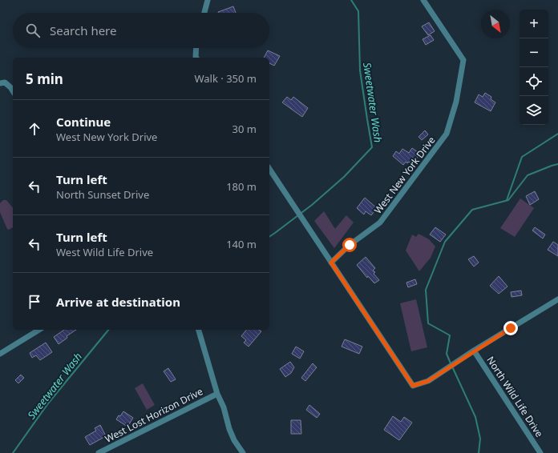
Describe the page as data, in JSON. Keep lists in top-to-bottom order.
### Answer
{
  "streets": {
    "street": ["West New York Drive", "North Wild Life Drive", "West Lost Horizon Drive"]
  },
  "water": ["Sweetwater Wash"],
  "north": "bottom right",
  "page": {
    "map_buttons": ["+", "−"],
    "search": "Search here",
    "heading": ["5 min", "Walk · 350 m"],
    "list": [
      ["Continue", "West New York Drive", "30 m"],
      ["Turn left", "North Sunset Drive", "180 m"],
      ["Turn left", "West Wild Life Drive", "140 m"],
      "Arrive at destination"
    ]
  }
}
